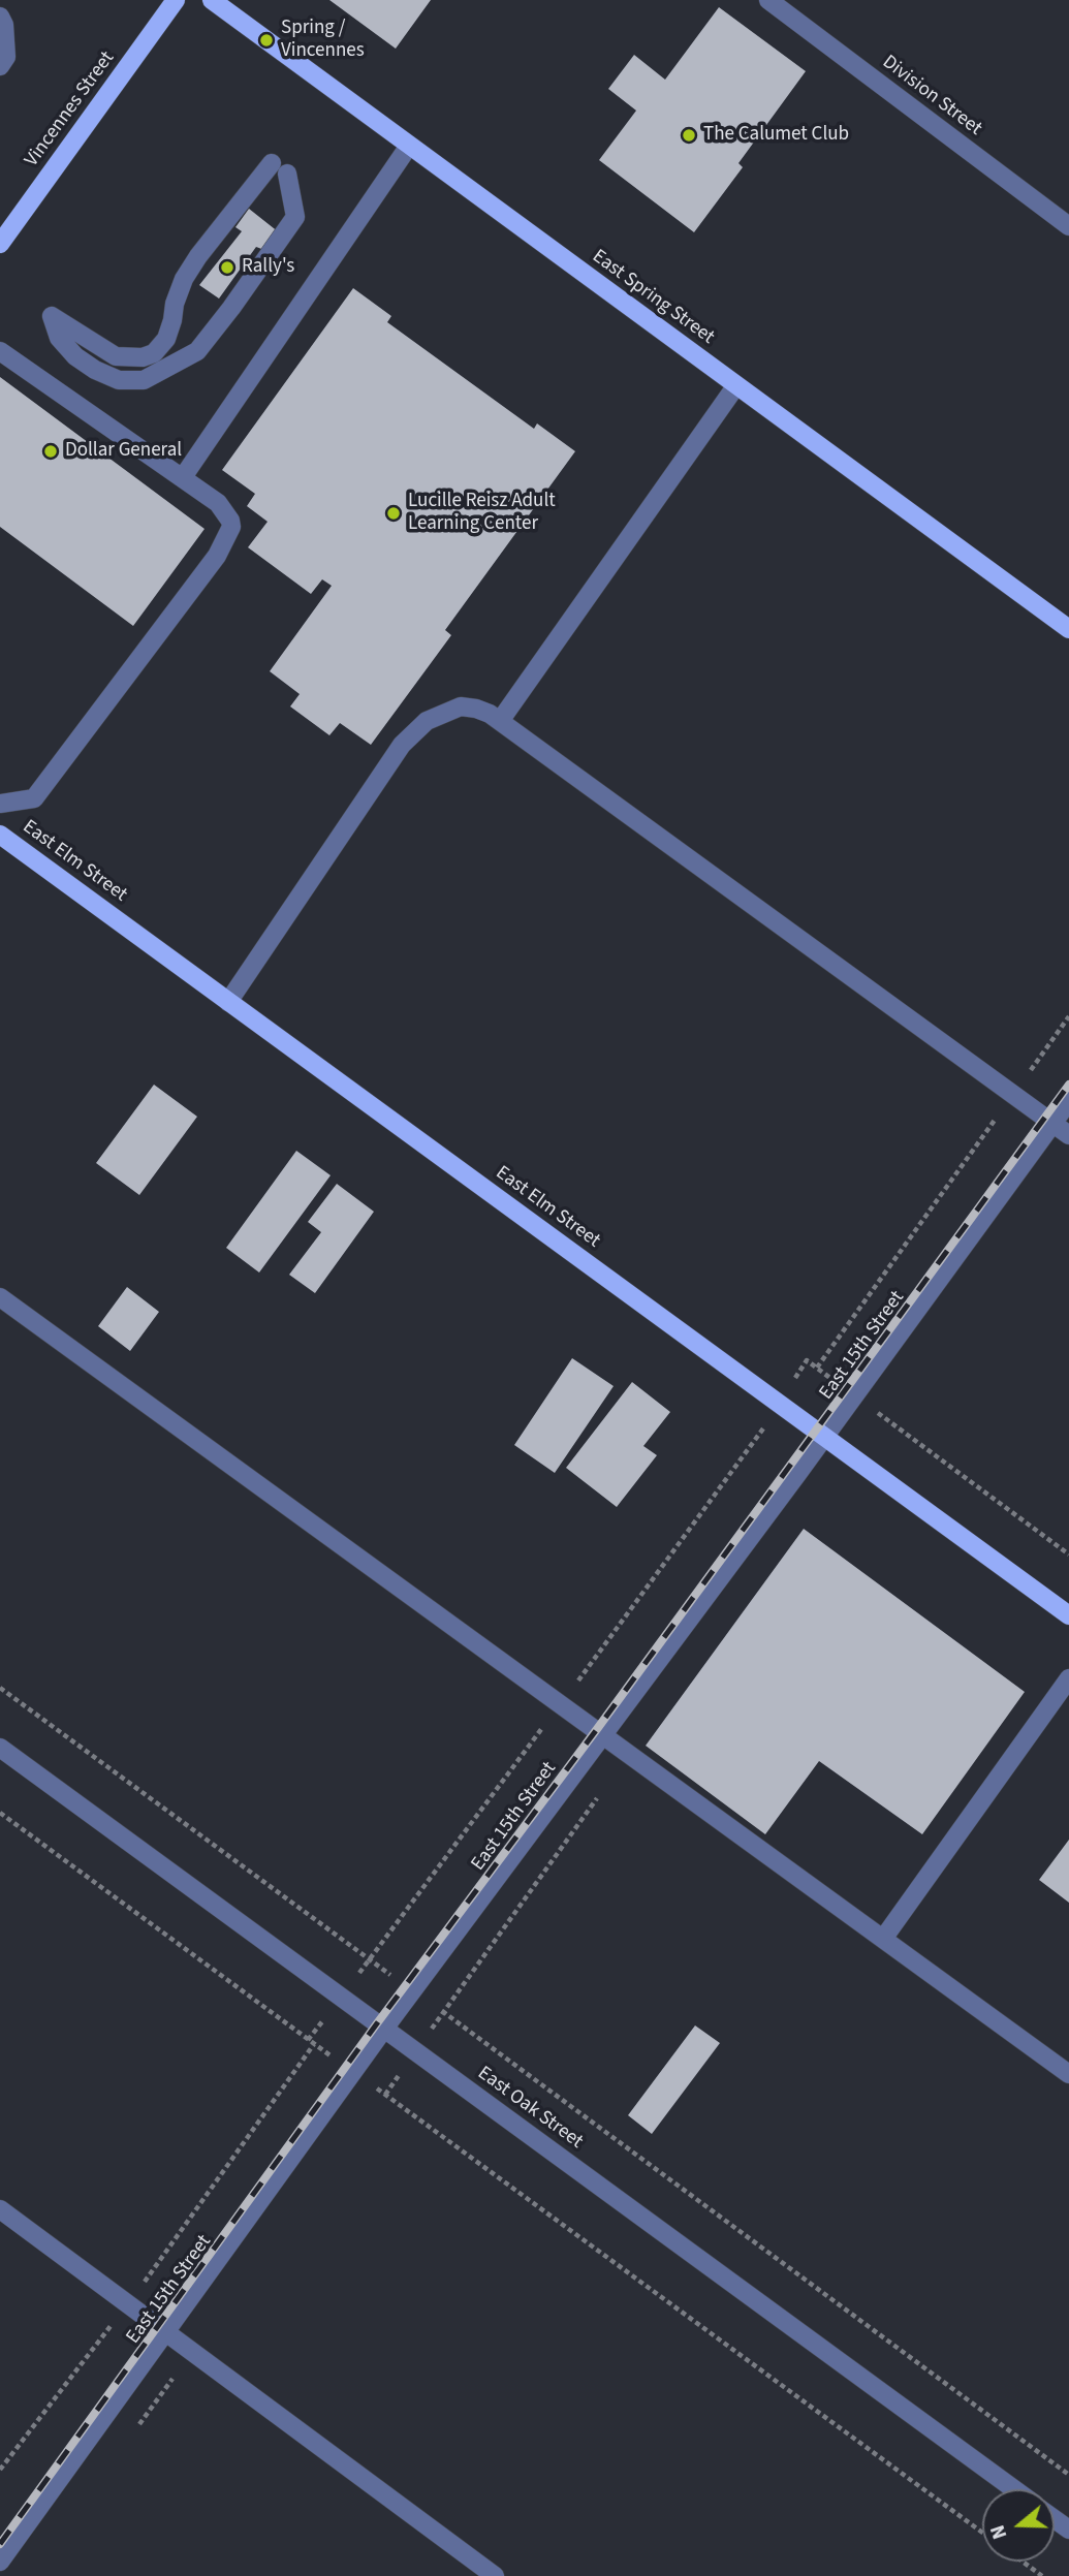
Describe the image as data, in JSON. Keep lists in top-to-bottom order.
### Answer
{
  "streets": {
    "main road": ["Vincennes Street", "East Spring Street", "East Elm Street"],
    "street": ["Division Street", "East 15th Street", "East Oak Street"]
  },
  "crossings": [
    ["East Elm Street", "East 15th Street"],
    ["East 15th Street", "East Oak Street"]
  ],
  "places": [
    "Spring / Vincennes",
    "The Calumet Club",
    "Rally's",
    "Dollar General",
    "Lucille Reisz Adult Learning Center"
  ],
  "north": "left"
}
